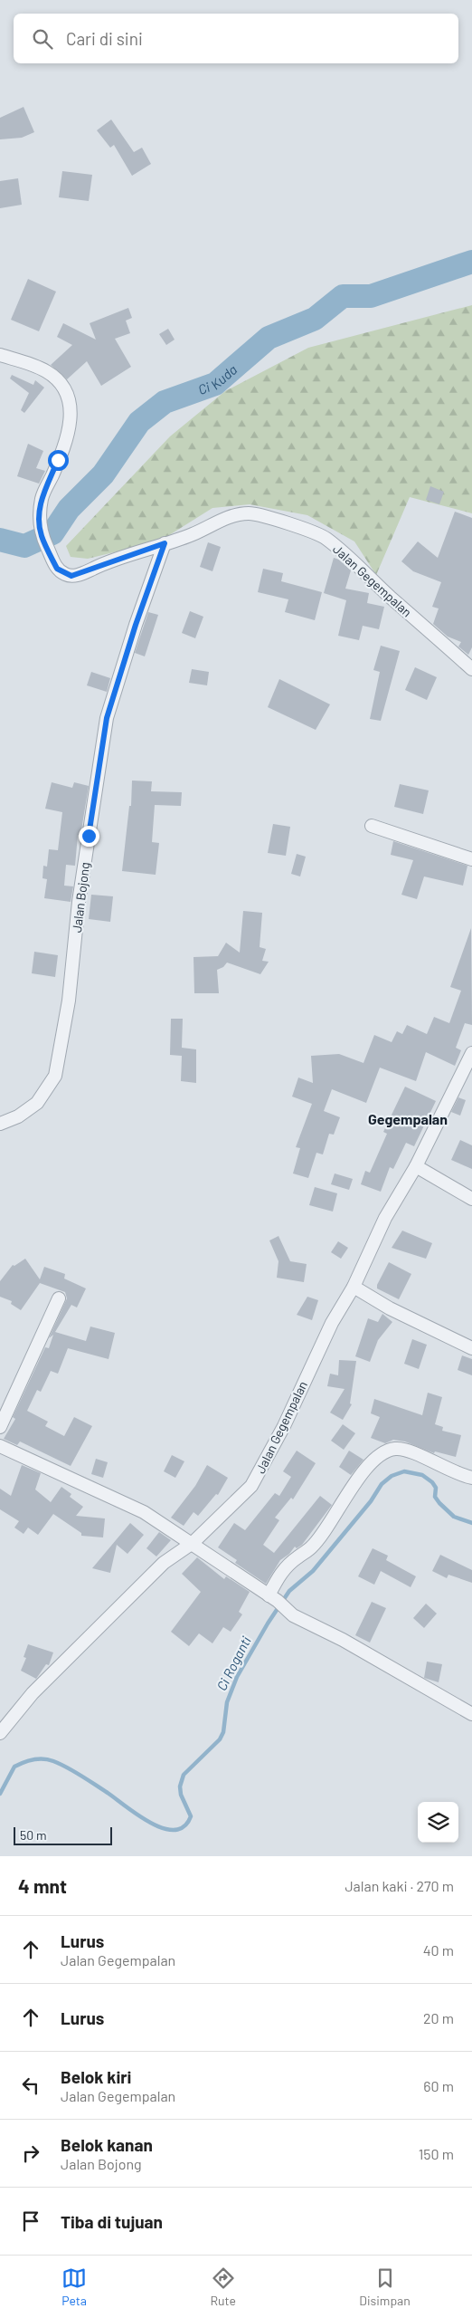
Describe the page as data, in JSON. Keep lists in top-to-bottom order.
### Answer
{
  "streets": {
    "street": ["Jalan Gegempalan", "Jalan Bojong"]
  },
  "crossings": [
    ["Jalan Gegempalan", "Jalan Bojong"]
  ],
  "districts": ["Gegempalan"],
  "water": ["Ci Kuda", "Ci Roganti"],
  "scale_bar": "50 m",
  "page": {
    "search": "Cari di sini",
    "scale": "50 m",
    "heading": ["4 mnt", "Jalan kaki · 270 m"],
    "list": [
      ["Lurus", "Jalan Gegempalan", "40 m"],
      ["Lurus", "20 m"],
      ["Belok kiri", "Jalan Gegempalan", "60 m"],
      ["Belok kanan", "Jalan Bojong", "150 m"],
      "Tiba di tujuan"
    ],
    "nav": ["Peta", "Rute", "Disimpan"]
  }
}
